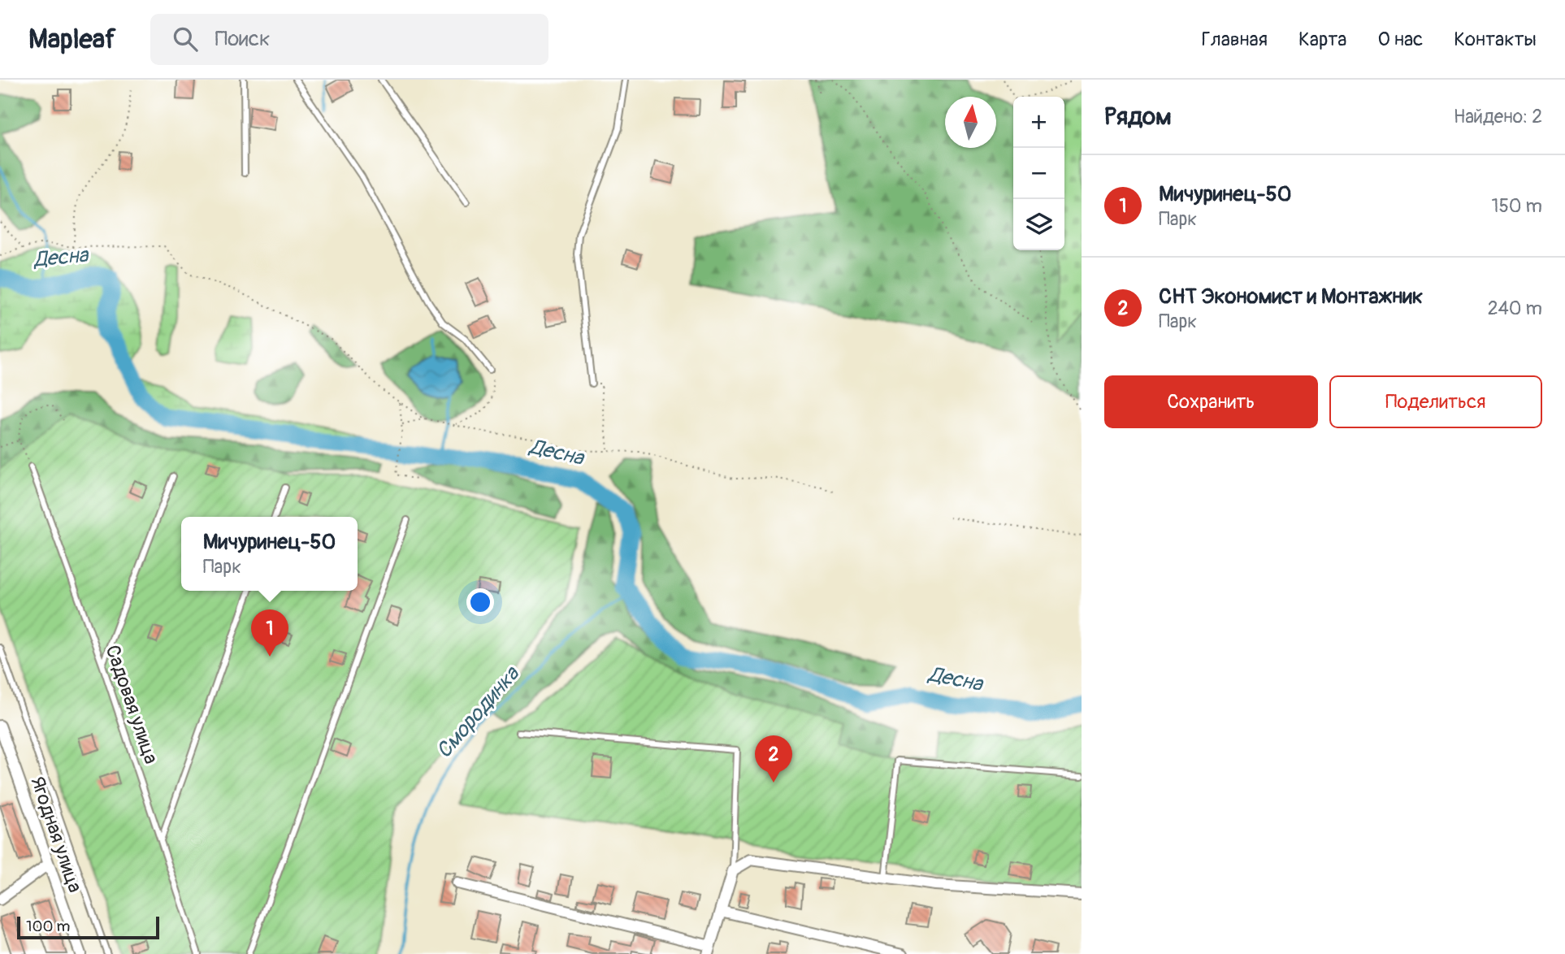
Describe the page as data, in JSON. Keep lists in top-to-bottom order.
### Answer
{
  "streets": {
    "street": ["Ягодная улица"],
    "lane": ["Садовая улица"]
  },
  "water": ["Десна", "Смородинка"],
  "scale_bar": "100 m",
  "north": "top",
  "page": {
    "header": "Mapleaf",
    "search": "Поиск",
    "nav": [
      "Главная",
      "Карта",
      "О нас",
      "Контакты"
    ],
    "heading": ["Рядом", "Найдено: 2"],
    "map_buttons": ["+", "−"],
    "list": [
      {
        "mark": "1",
        "name": "Мичуринец-50",
        "note": "Парк",
        "value": "150 m"
      },
      {
        "mark": "2",
        "name": "СНТ Экономист и Монтажник",
        "note": "Парк",
        "value": "240 m"
      }
    ],
    "buttons": ["Сохранить", "Поделиться"],
    "popup": ["Мичуринец-50", "Парк"],
    "pins": ["1", "2"],
    "scale": "100 m"
  }
}
